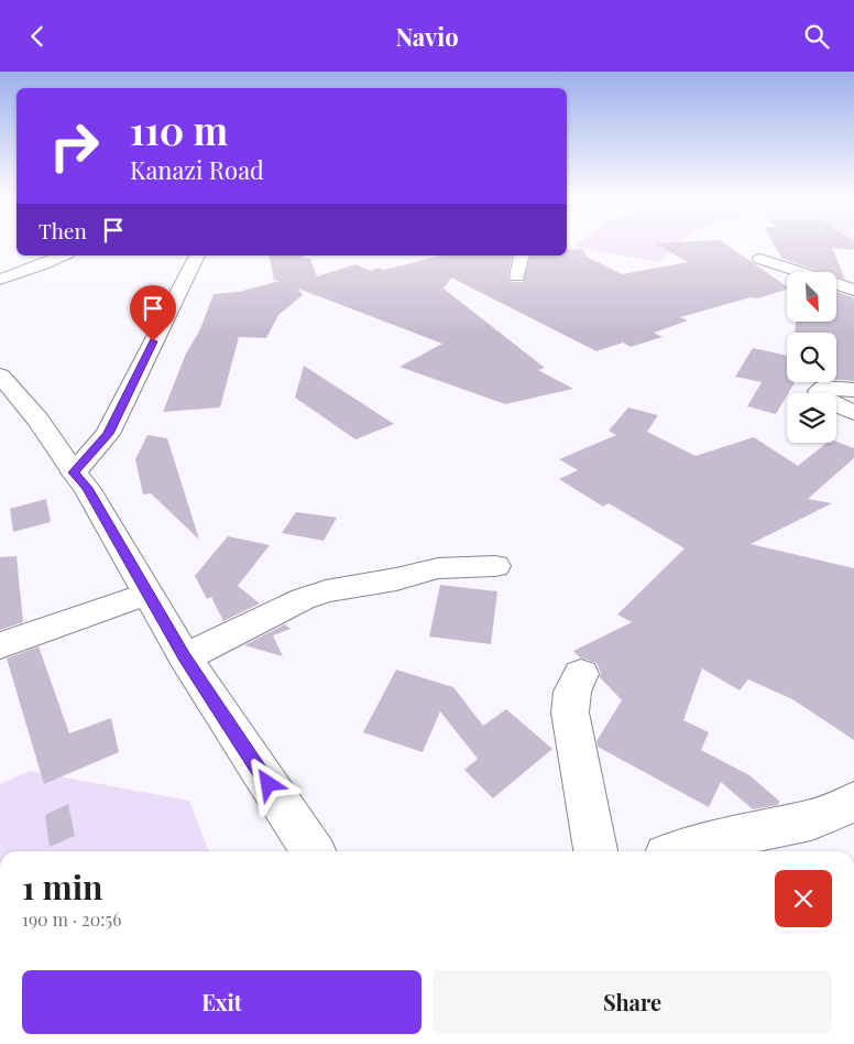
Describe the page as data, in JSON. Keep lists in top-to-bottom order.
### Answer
{
  "north": "bottom right",
  "page": {
    "header": "Navio",
    "turn": ["110 m", "Kanazi Road"],
    "then": "Then",
    "heading": ["1 min", "190 m · 20:56"],
    "buttons": ["Exit", "Share"]
  }
}
